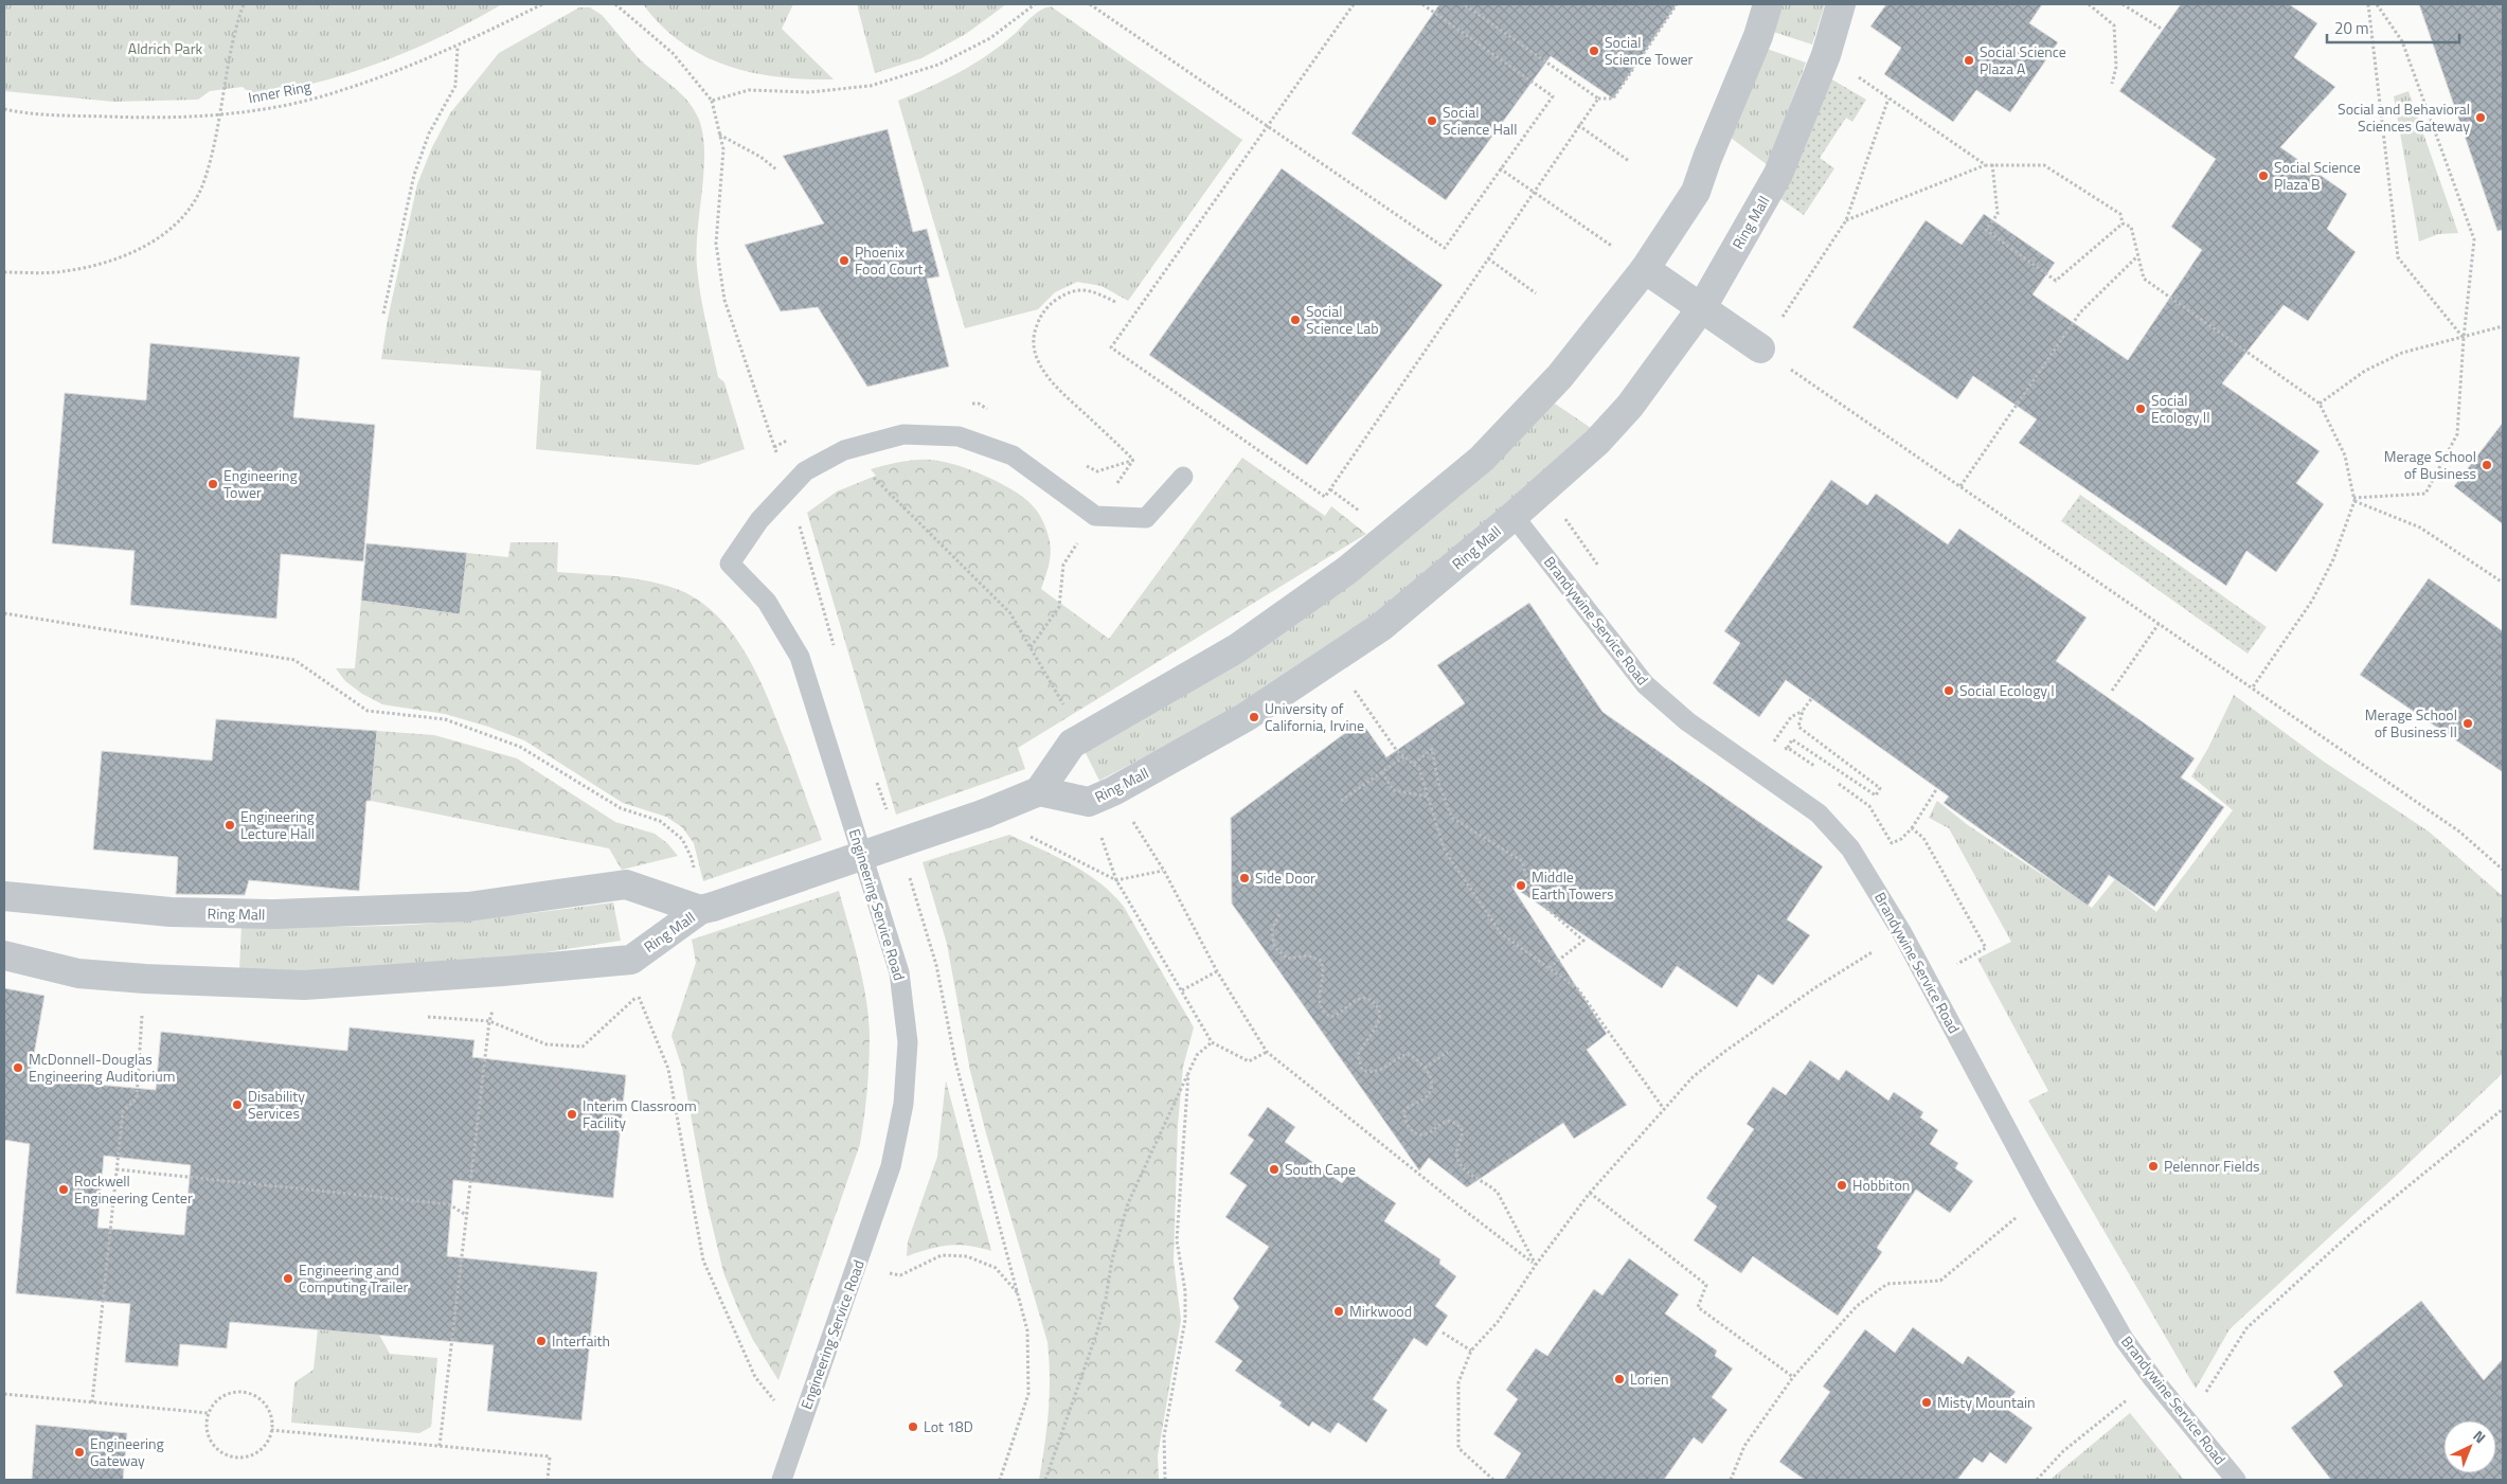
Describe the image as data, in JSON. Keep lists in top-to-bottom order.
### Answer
{
  "streets": {
    "street": ["Ring Mall"],
    "lane": ["Brandywine Service Road", "Engineering Service Road"],
    "path": ["Inner Ring"]
  },
  "crossings": [
    ["Ring Mall", "Brandywine Service Road"]
  ],
  "parks": ["Aldrich Park"],
  "places": [
    "Social Science Tower",
    "Social Science Plaza A",
    "Social and Behavioral Sciences Gateway",
    "Social Science Hall",
    "Social Science Plaza B",
    "Phoenix Food Court",
    "Social Science Lab",
    "Social Ecology II",
    "Merage School of Business",
    "Engineering Tower",
    "Social Ecology I",
    "University of California, Irvine",
    "Merage School of Business II",
    "Engineering Lecture Hall",
    "Side Door",
    "Middle Earth Towers",
    "McDonnell-Douglas Engineering Auditorium",
    "Disability Services",
    "Interim Classroom Facility",
    "Pelennor Fields",
    "South Cape",
    "Hobbiton",
    "Rockwell Engineering Center",
    "Engineering and Computing Trailer",
    "Mirkwood",
    "Interfaith",
    "Lorien",
    "Misty Mountain",
    "Lot 18D",
    "Engineering Gateway"
  ],
  "scale_bar": "20 m",
  "north": "top right"
}
